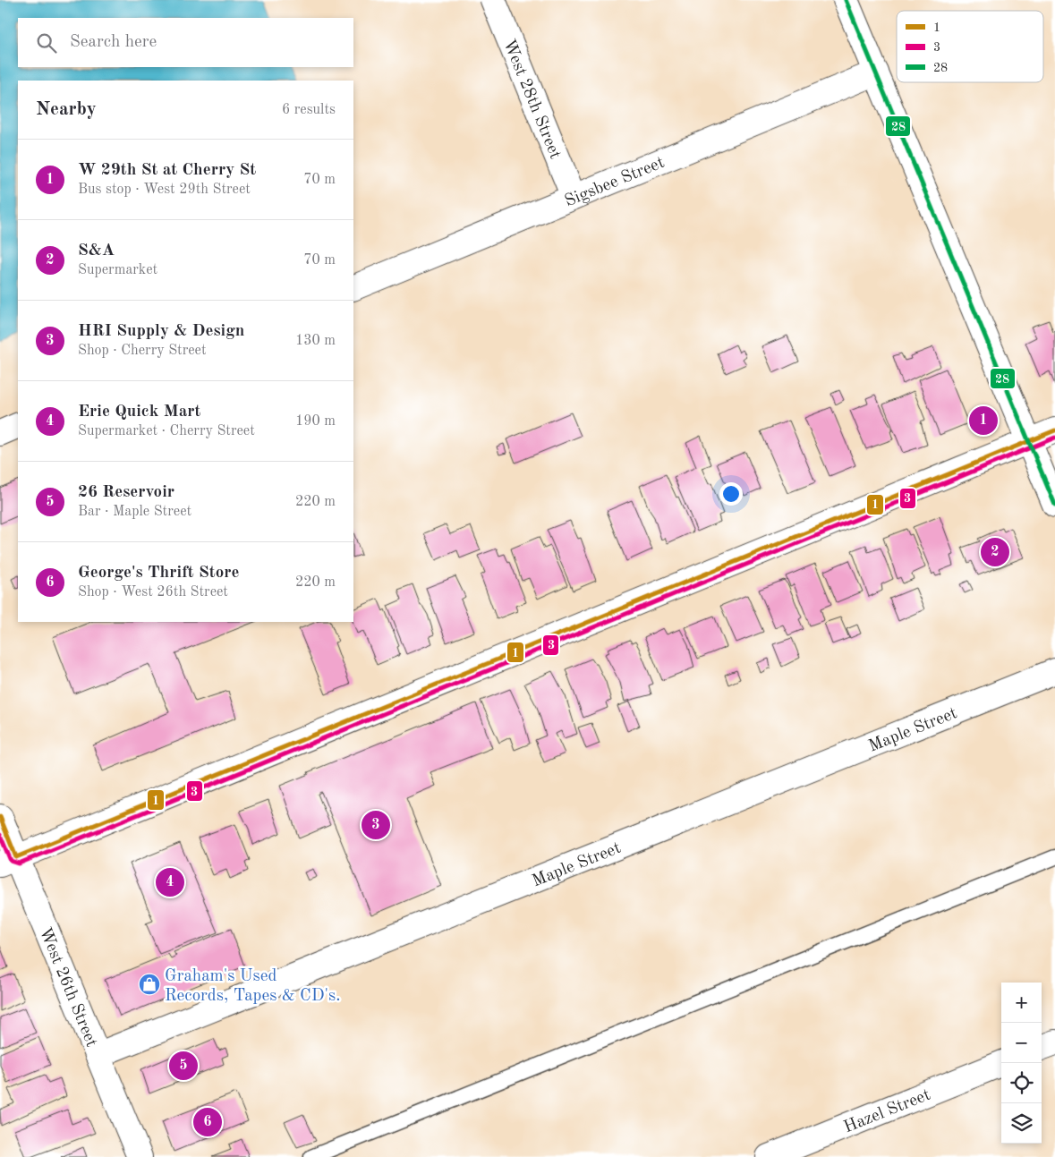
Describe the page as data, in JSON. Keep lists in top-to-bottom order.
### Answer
{
  "streets": {
    "street": [
      "West 28th Street",
      "Sigsbee Street",
      "Maple Street",
      "West 26th Street",
      "Hazel Street"
    ]
  },
  "crossings": [
    ["West 28th Street", "Sigsbee Street"],
    ["Maple Street", "West 26th Street"]
  ],
  "places": {
    "shop": ["Graham's Used Records, Tapes & CD's."]
  },
  "lines": ["transit line 28", "transit line 1", "transit line 3"],
  "legend": ["1", "3", "28"],
  "page": {
    "search": "Search here",
    "heading": ["Nearby", "6 results"],
    "list": [
      {
        "mark": "1",
        "name": "W 29th St at Cherry St",
        "note": "Bus stop · West 29th Street",
        "value": "70 m"
      },
      {
        "mark": "2",
        "name": "S&A",
        "note": "Supermarket",
        "value": "70 m"
      },
      {
        "mark": "3",
        "name": "HRI Supply & Design",
        "note": "Shop · Cherry Street",
        "value": "130 m"
      },
      {
        "mark": "4",
        "name": "Erie Quick Mart",
        "note": "Supermarket · Cherry Street",
        "value": "190 m"
      },
      {
        "mark": "5",
        "name": "26 Reservoir",
        "note": "Bar · Maple Street",
        "value": "220 m"
      },
      {
        "mark": "6",
        "name": "George's Thrift Store",
        "note": "Shop · West 26th Street",
        "value": "220 m"
      }
    ],
    "pins": [
      "1",
      "2",
      "3",
      "4",
      "5",
      "6"
    ],
    "map_buttons": ["+", "−"]
  }
}
